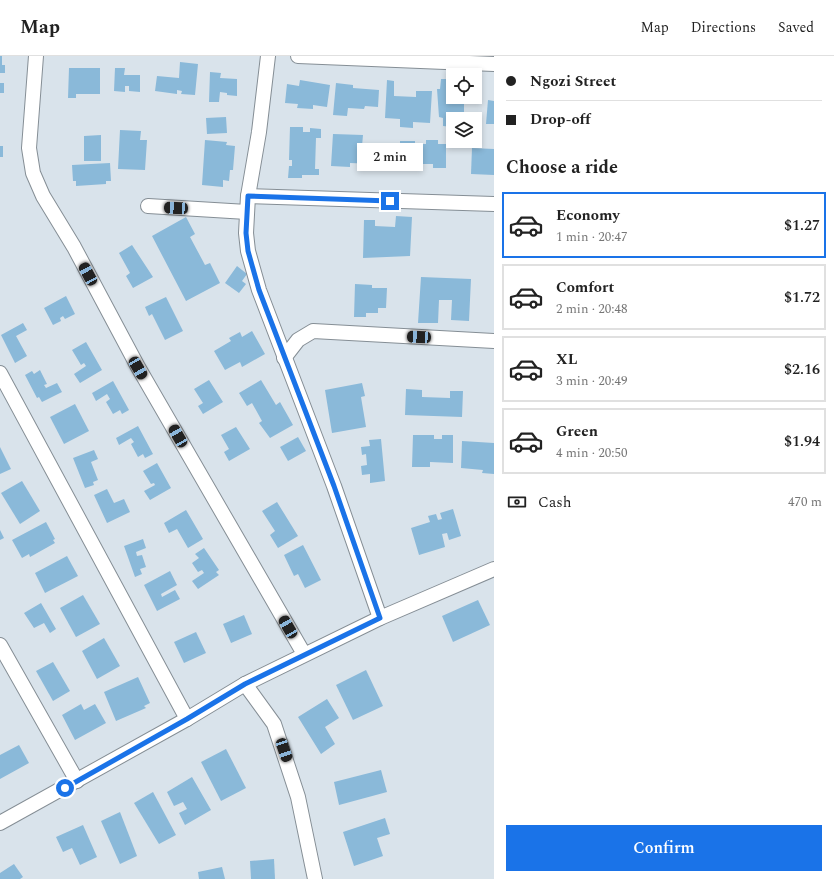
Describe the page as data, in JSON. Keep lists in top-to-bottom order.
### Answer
{
  "page": {
    "header": "Map",
    "nav": ["Map", "Directions", "Saved"],
    "banner": ["Ngozi Street", "Drop-off"],
    "bubble": "2 min",
    "heading": "Choose a ride",
    "list": [
      {
        "name": "Economy",
        "note": "1 min · 20:47",
        "value": "$1.27"
      },
      {
        "name": "Comfort",
        "note": "2 min · 20:48",
        "value": "$1.72"
      },
      {
        "name": "XL",
        "note": "3 min · 20:49",
        "value": "$2.16"
      },
      {
        "name": "Green",
        "note": "4 min · 20:50",
        "value": "$1.94"
      }
    ],
    "pay": ["Cash", "470 m"],
    "buttons": "Confirm"
  }
}
